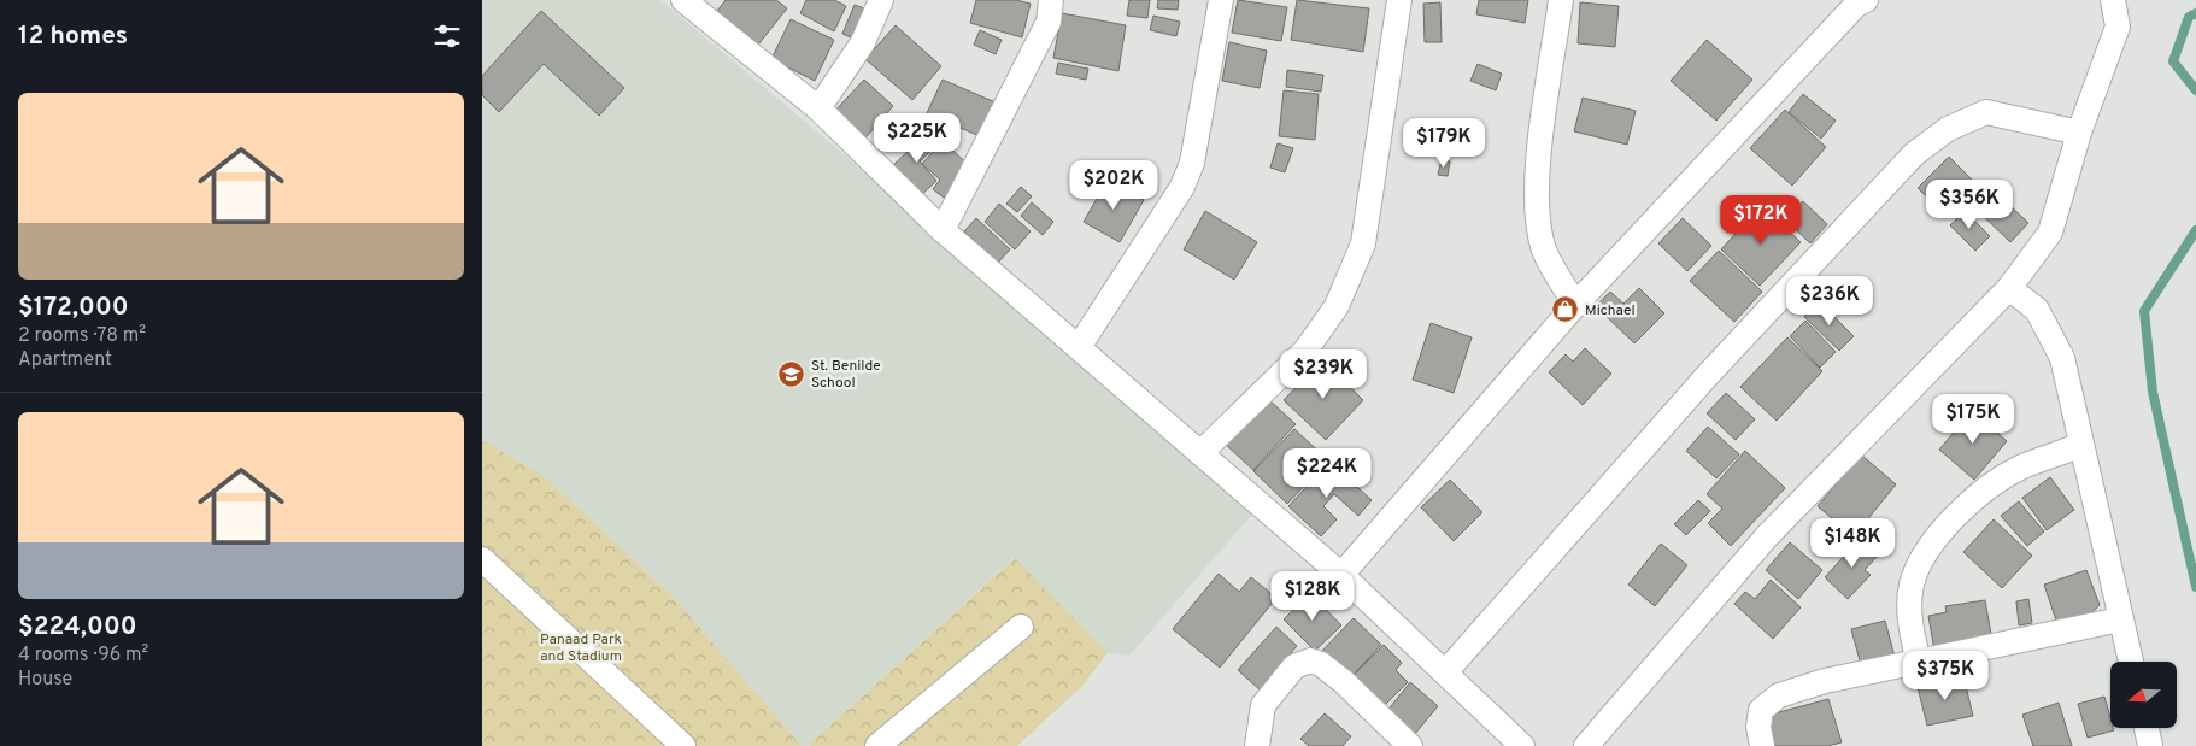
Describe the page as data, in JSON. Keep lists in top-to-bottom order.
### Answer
{
  "parks": ["Panaad Park and Stadium"],
  "places": {
    "shop": ["Michael"],
    "school or university": ["St. Benilde School"]
  },
  "north": "left",
  "page": {
    "heading": "12 homes",
    "list": [
      {
        "name": "$172,000",
        "note": "2 rooms · 78 m² · Apartment"
      },
      {
        "name": "$224,000",
        "note": "4 rooms · 96 m² · House"
      }
    ],
    "price": [
      "$225K",
      "$179K",
      "$202K",
      "$356K",
      "$172K",
      "$236K",
      "$239K",
      "$175K",
      "$224K",
      "$148K",
      "$128K",
      "$375K"
    ]
  }
}
